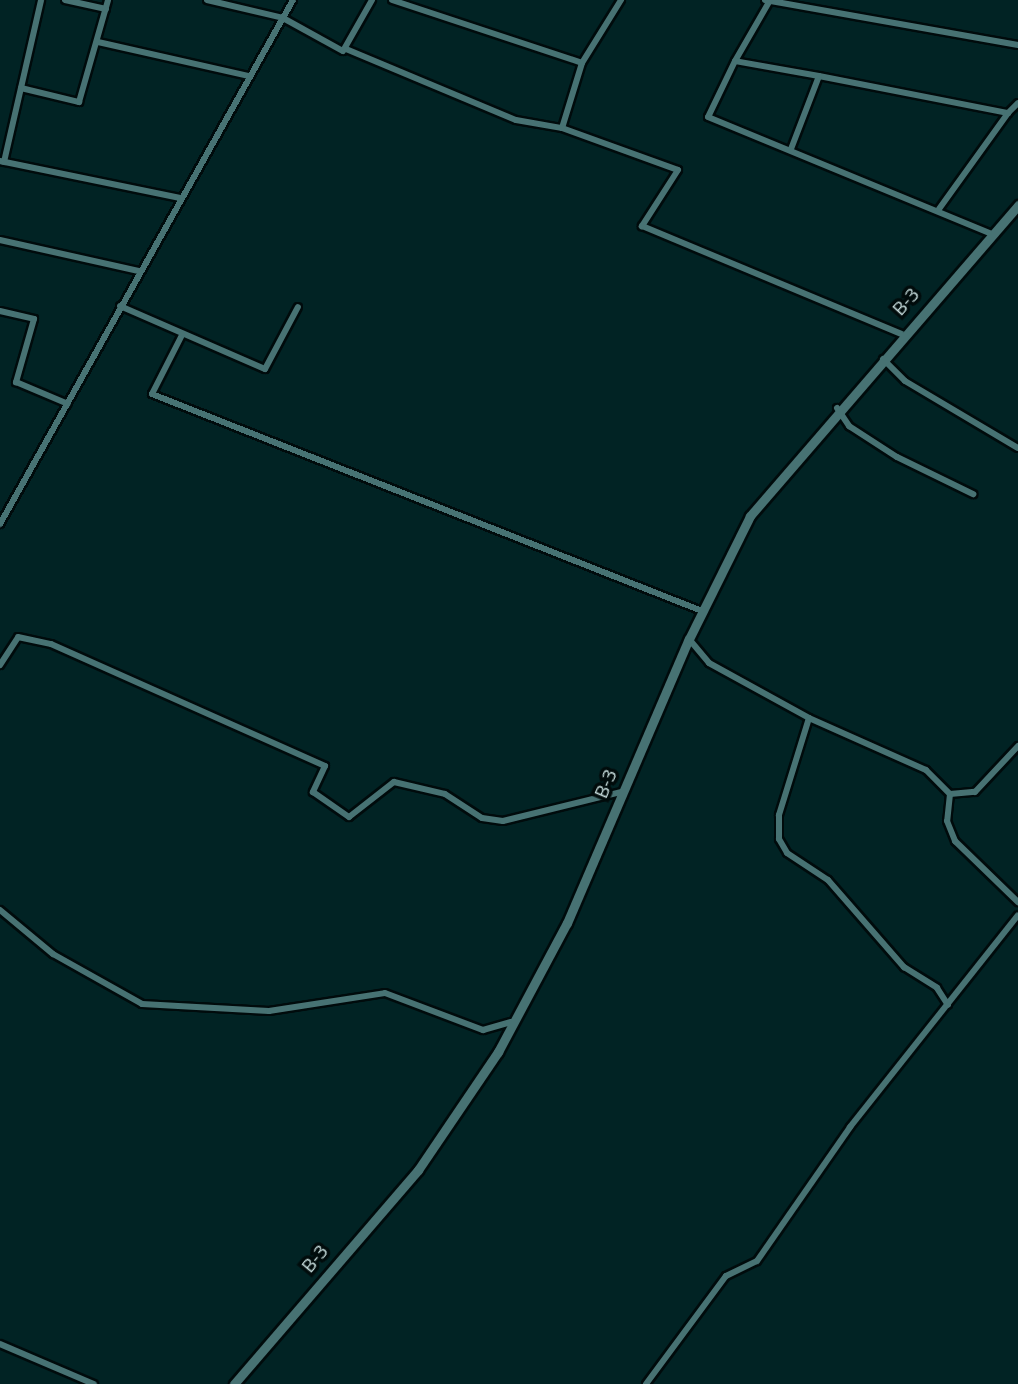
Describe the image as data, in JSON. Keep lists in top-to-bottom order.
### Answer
{
  "streets": {
    "main road": ["B-3"]
  }
}
